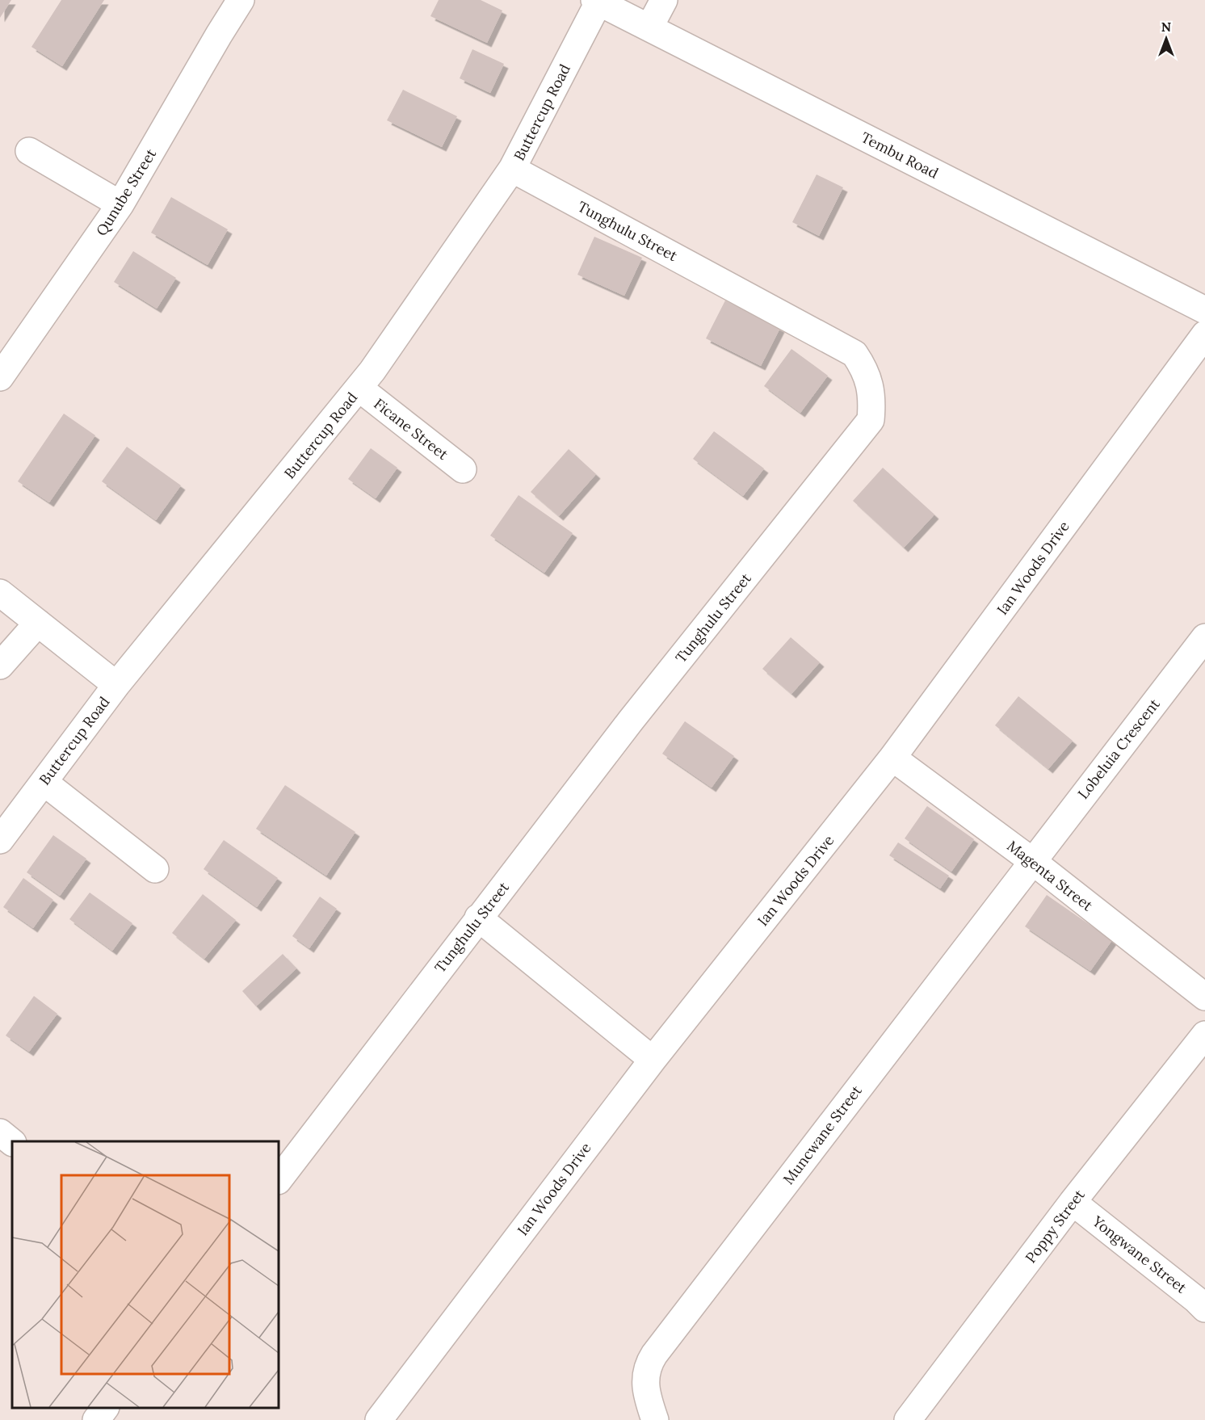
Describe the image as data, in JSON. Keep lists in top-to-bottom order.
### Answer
{
  "streets": {
    "street": [
      "Buttercup Road",
      "Tembu Road",
      "Qunube Street",
      "Tunghulu Street",
      "Ficane Street",
      "Ian Woods Drive",
      "Lobeluia Crescent",
      "Magenta Street",
      "Muncwane Street",
      "Poppy Street",
      "Yongwane Street"
    ]
  },
  "crossings": [
    ["Buttercup Road", "Tembu Road"],
    ["Buttercup Road", "Tunghulu Street"],
    ["Buttercup Road", "Ficane Street"],
    ["Ian Woods Drive", "Magenta Street"],
    ["Lobeluia Crescent", "Magenta Street"],
    ["Lobeluia Crescent", "Muncwane Street"],
    ["Magenta Street", "Muncwane Street"],
    ["Poppy Street", "Yongwane Street"]
  ],
  "north": "top"
}
